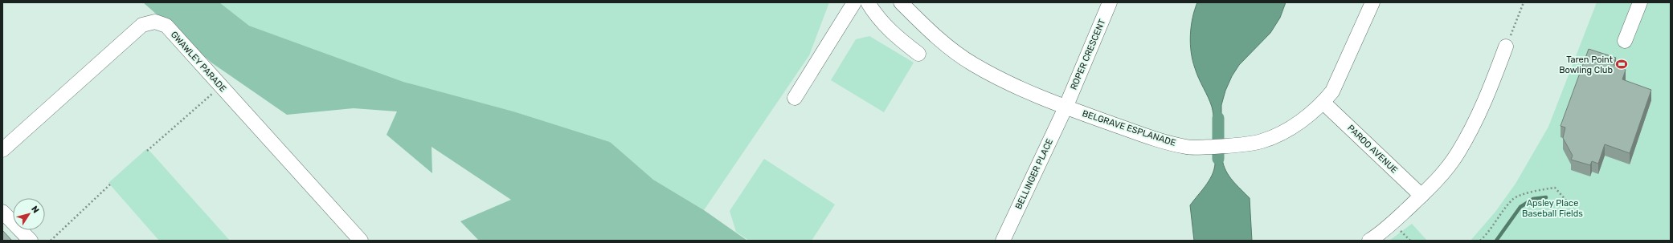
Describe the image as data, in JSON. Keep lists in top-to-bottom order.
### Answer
{
  "streets": {
    "street": [
      "ROPER CRESCENT",
      "GWAWLEY PARADE",
      "BELGRAVE ESPLANADE",
      "PAROO AVENUE",
      "BELLINGER PLACE"
    ]
  },
  "crossings": [
    ["ROPER CRESCENT", "BELGRAVE ESPLANADE"],
    ["ROPER CRESCENT", "BELLINGER PLACE"],
    ["BELGRAVE ESPLANADE", "PAROO AVENUE"],
    ["BELGRAVE ESPLANADE", "BELLINGER PLACE"]
  ],
  "parks": ["Apsley Place Baseball Fields"],
  "places": {
    "sports": ["Taren Point Bowling Club"]
  },
  "north": "top right"
}
